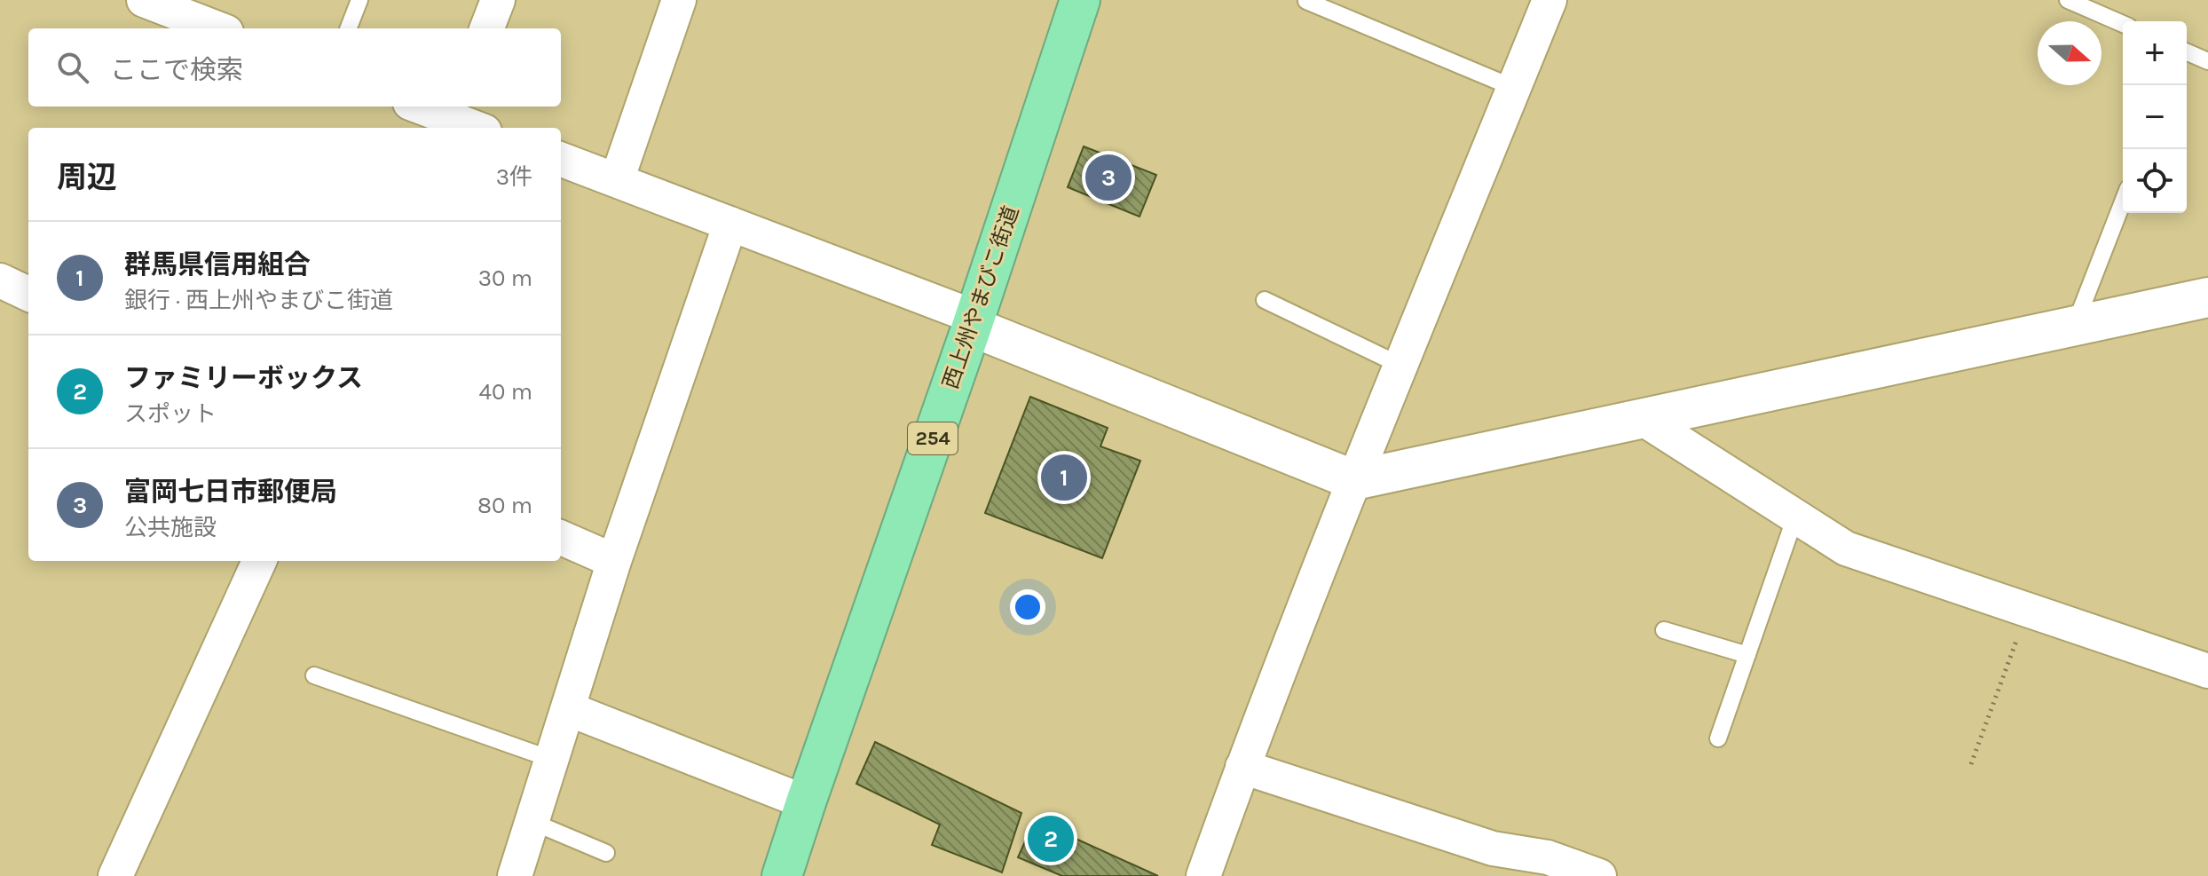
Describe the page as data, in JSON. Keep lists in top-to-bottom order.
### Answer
{
  "streets": {
    "highway": ["西上州やまびこ街道", "254"]
  },
  "north": "right",
  "page": {
    "map_buttons": ["+", "−"],
    "search": "ここで検索",
    "heading": ["周辺", "3件"],
    "pins": ["3", "1", "2"],
    "list": [
      {
        "mark": "1",
        "name": "群馬県信用組合",
        "note": "銀行 · 西上州やまびこ街道",
        "value": "30 m"
      },
      {
        "mark": "2",
        "name": "ファミリーボックス",
        "note": "スポット",
        "value": "40 m"
      },
      {
        "mark": "3",
        "name": "富岡七日市郵便局",
        "note": "公共施設",
        "value": "80 m"
      }
    ]
  }
}
